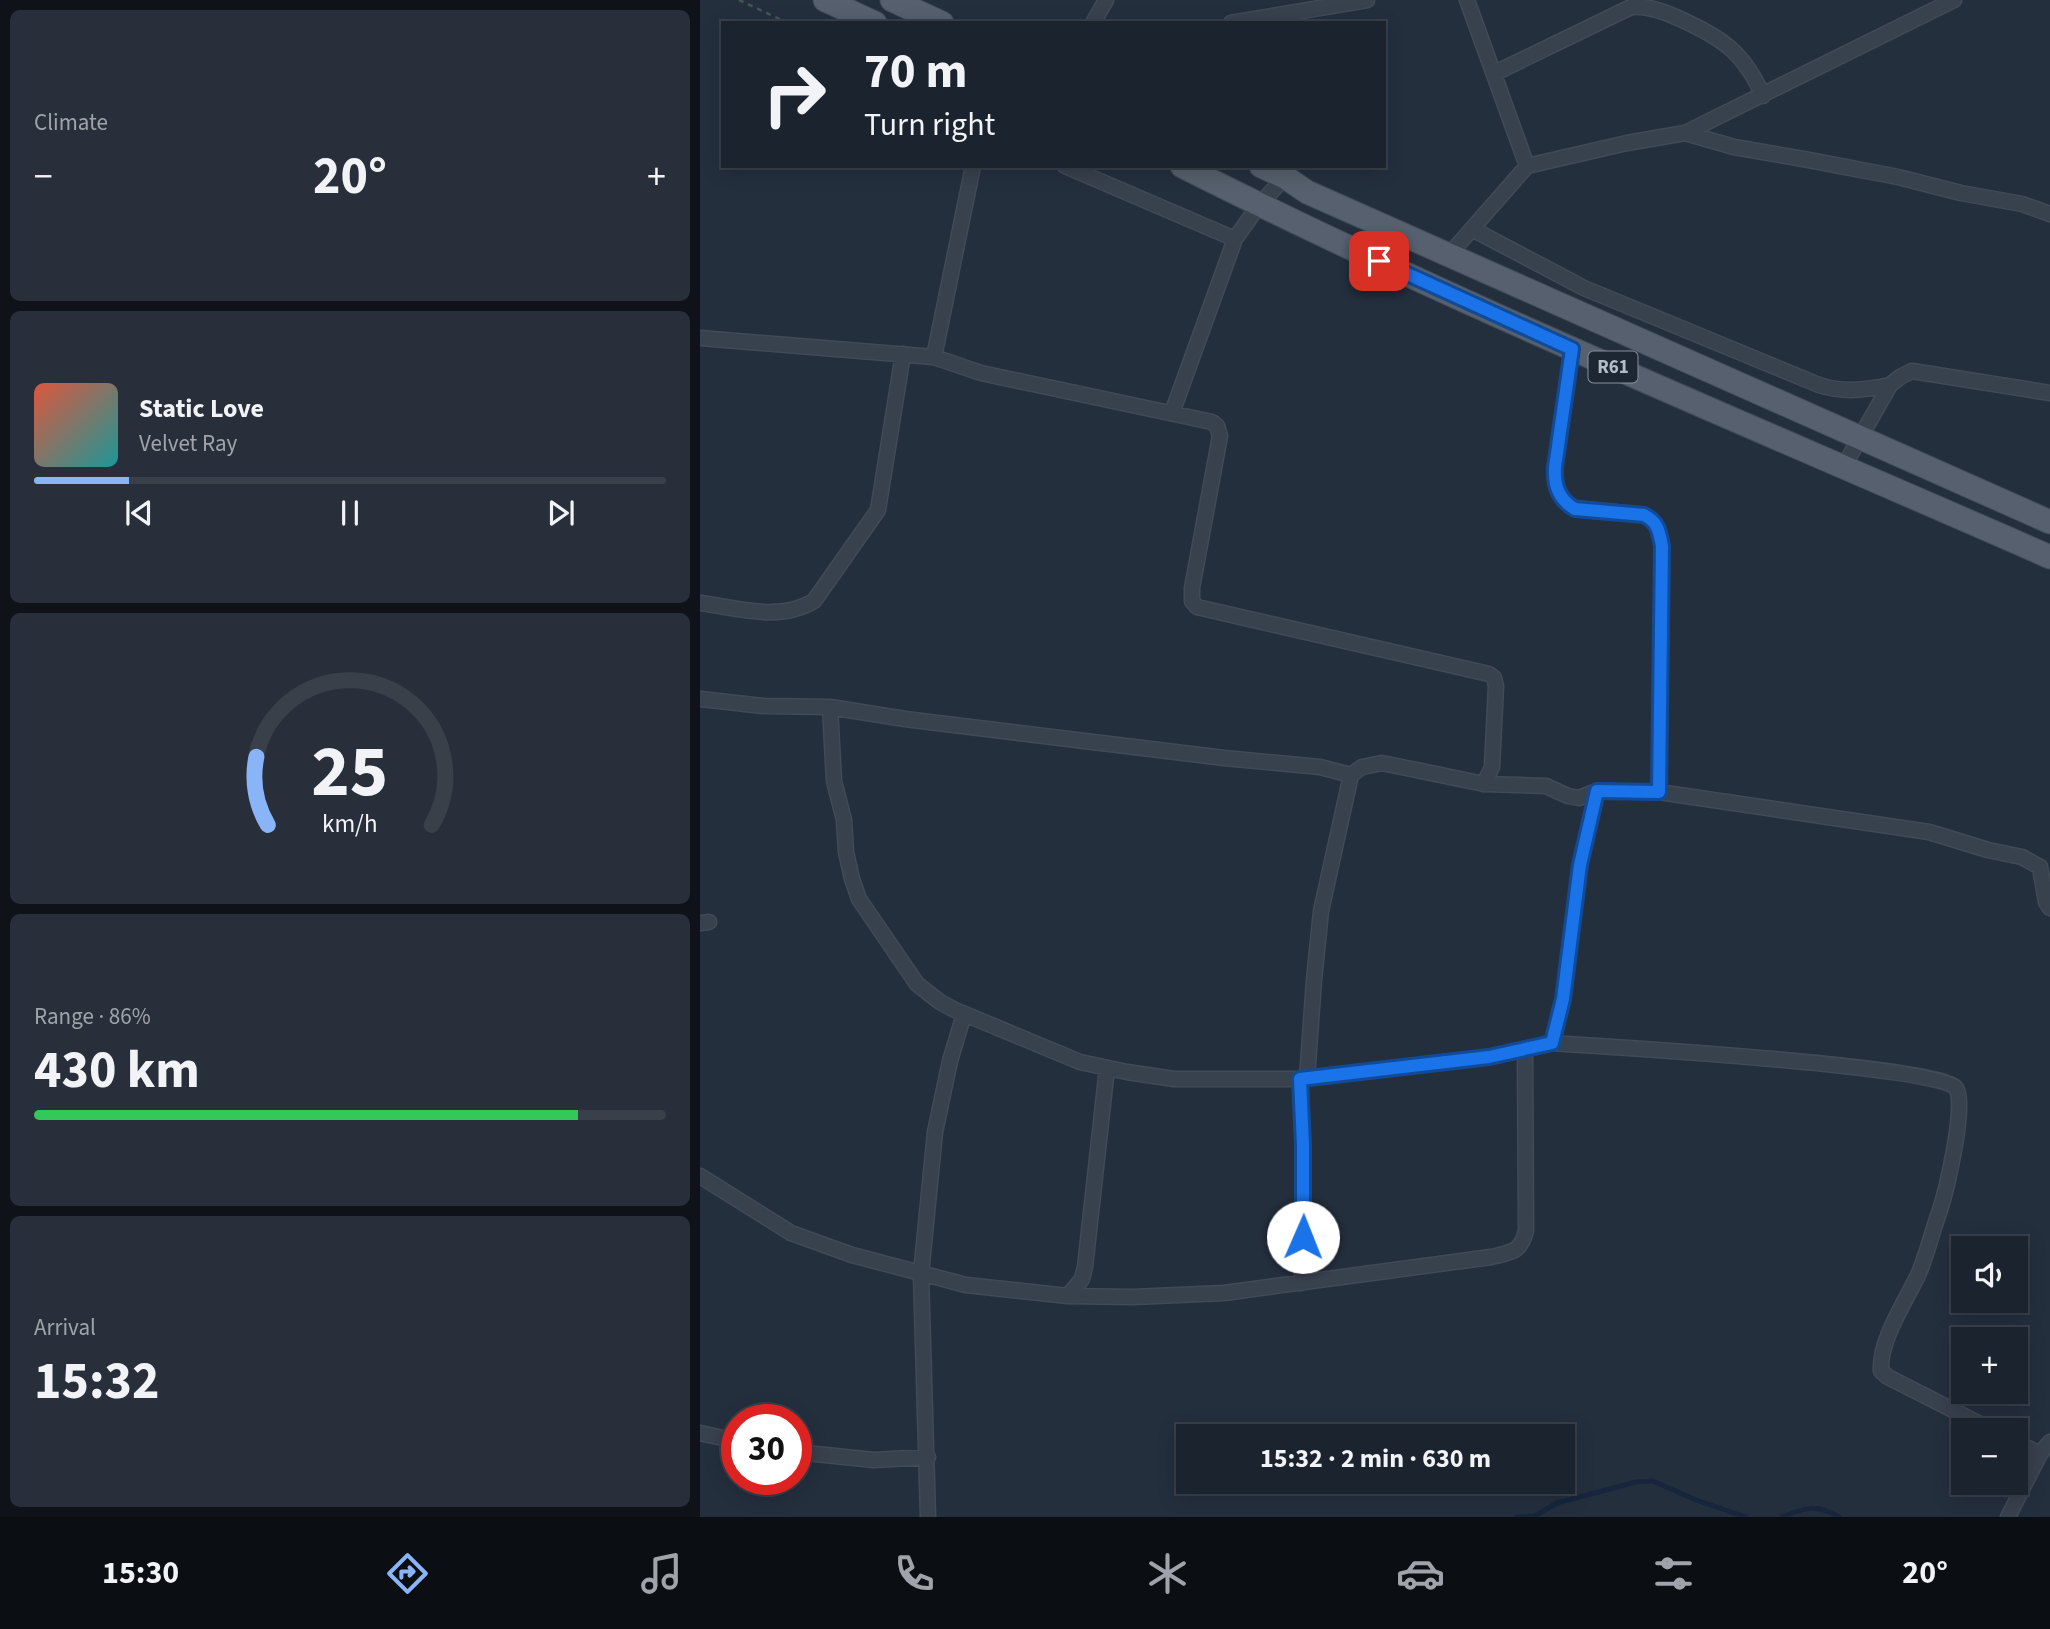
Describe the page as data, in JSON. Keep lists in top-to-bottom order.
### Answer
{
  "streets": {
    "main road": ["R61"]
  },
  "page": {
    "tile": [
      "Climate",
      ["Range · 86%", "430 km"],
      ["Arrival", "15:32"]
    ],
    "turn": ["70 m", "Turn right"],
    "heat": ["−", "20°", "+"],
    "song": ["Static Love", "Velvet Ray"],
    "map_buttons": ["+", "−"],
    "limit": "30",
    "trip": "15:32 · 2 min · 630 m",
    "tabs": ["15:30", "20°"],
    "gauge": ["25", "km/h"]
  }
}
